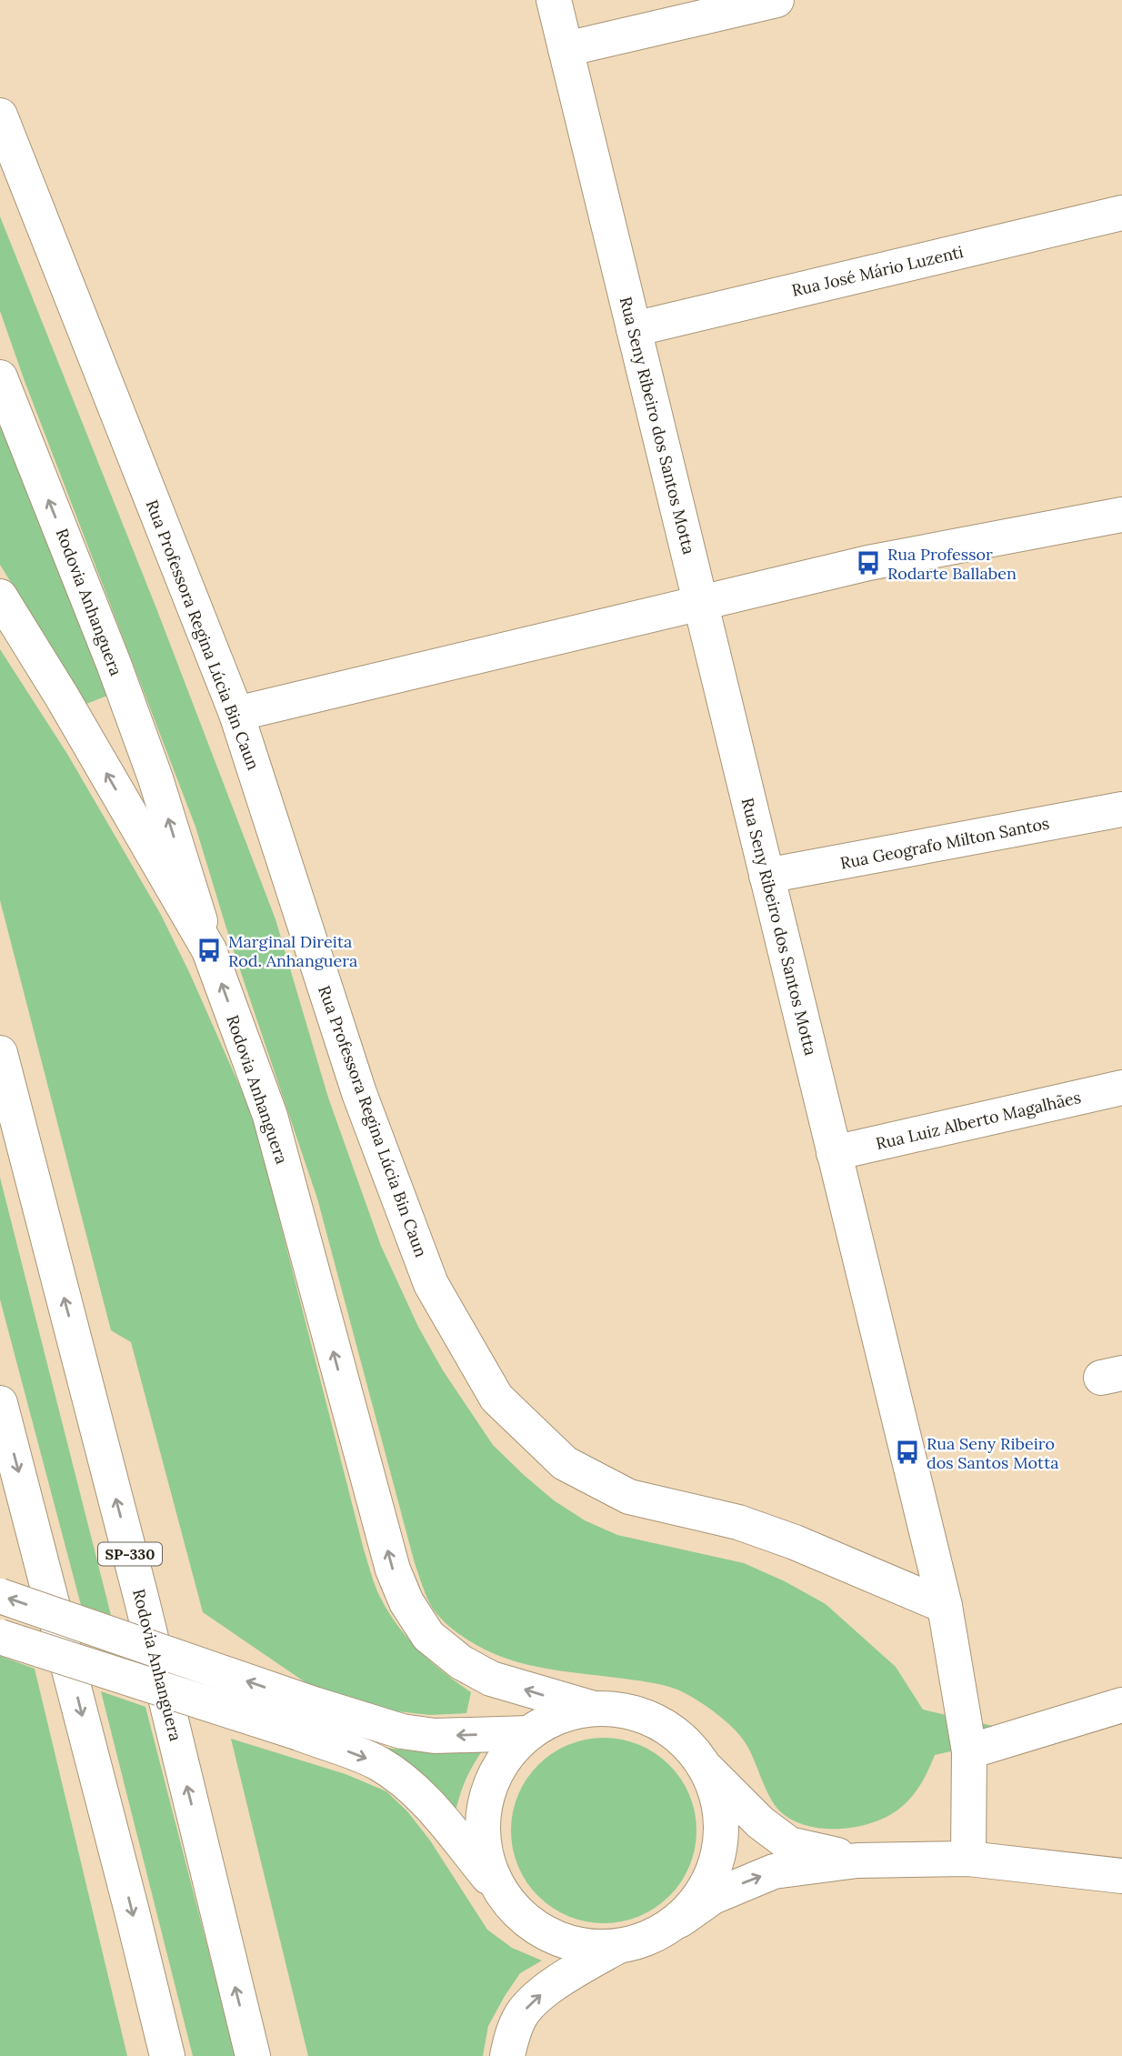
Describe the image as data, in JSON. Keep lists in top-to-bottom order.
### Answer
{
  "streets": {
    "main road": [
      "Rua José Mário Luzenti",
      "Rua Seny Ribeiro dos Santos Motta",
      "Rodovia Anhanguera",
      "Rua Professora Regina Lúcia Bin Caun",
      "Rua Geografo Milton Santos",
      "Rua Luiz Alberto Magalhães",
      "SP-330"
    ]
  },
  "crossings": [
    ["Rua José Mário Luzenti", "Rua Seny Ribeiro dos Santos Motta"],
    ["Rua Seny Ribeiro dos Santos Motta", "Rua Professora Regina Lúcia Bin Caun"],
    ["Rua Seny Ribeiro dos Santos Motta", "Rua Geografo Milton Santos"],
    ["Rua Seny Ribeiro dos Santos Motta", "Rua Luiz Alberto Magalhães"]
  ],
  "places": {
    "bus stop": ["Rua Professor Rodarte Ballaben", "Marginal Direita Rod. Anhanguera", "Rua Seny Ribeiro dos Santos Motta"]
  }
}
